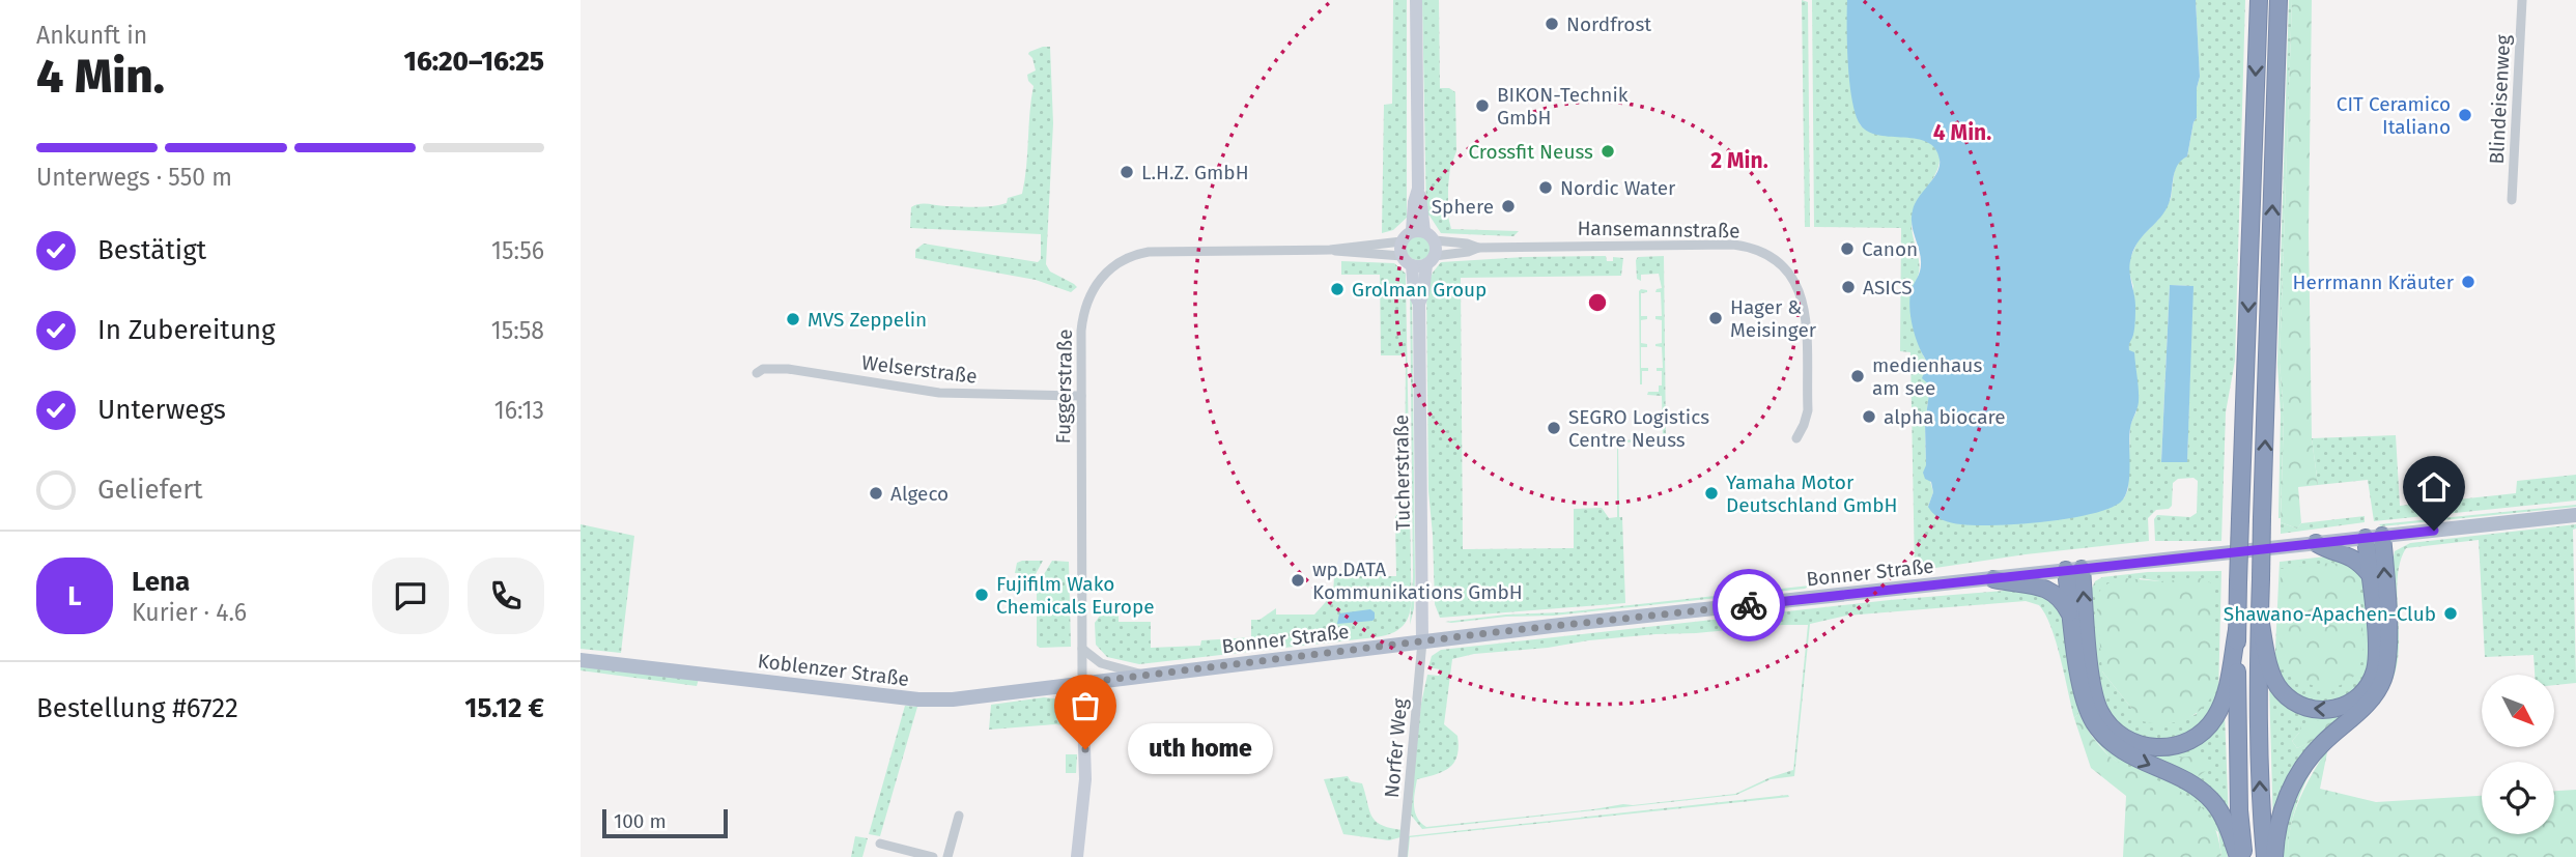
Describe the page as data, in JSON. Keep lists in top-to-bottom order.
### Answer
{
  "streets": {
    "main road": ["Tucherstraße", "Bonner Straße", "Koblenzer Straße"],
    "street": [
      "Blindeisenweg",
      "Hansemannstraße",
      "Welserstraße",
      "Fuggerstraße",
      "Norfer Weg"
    ]
  },
  "crossings": [
    ["Hansemannstraße", "Tucherstraße"],
    ["Welserstraße", "Fuggerstraße"],
    ["Fuggerstraße", "Tucherstraße"],
    ["Fuggerstraße", "Bonner Straße"],
    ["Fuggerstraße", "Koblenzer Straße"],
    ["Tucherstraße", "Bonner Straße"],
    ["Tucherstraße", "Norfer Weg"],
    ["Bonner Straße", "Koblenzer Straße"],
    ["Bonner Straße", "Norfer Weg"]
  ],
  "places": [
    "Nordfrost",
    "BIKON-Technik GmbH",
    "CIT Ceramico Italiano",
    "Crossfit Neuss",
    "L.H.Z. GmbH",
    "Nordic Water",
    "Sphere",
    "Canon",
    "Herrmann Kräuter",
    "ASICS",
    "Grolman Group",
    "Hager & Meisinger",
    "MVS Zeppelin",
    "medienhaus am see",
    "alpha biocare",
    "SEGRO Logistics Centre Neuss",
    "Algeco",
    "Yamaha Motor Deutschland GmbH",
    "wp.DATA Kommunikations GmbH",
    "Fujifilm Wako Chemicals Europe",
    "Shawano-Apachen-Club",
    "uth home"
  ],
  "scale_bar": "100 m",
  "north": "bottom right",
  "page": {
    "heading": ["4 Min.", "Ankunft in", "16:20–16:25"],
    "panel": [
      "Lena",
      "Kurier · 4.6",
      "Bestellung #6722",
      "15.12 €"
    ],
    "bar": "Unterwegs · 550 m",
    "list": [
      ["Bestätigt", "15:56"],
      ["In Zubereitung", "15:58"],
      ["Unterwegs", "16:13"],
      "Geliefert"
    ],
    "round": "L",
    "bubble": "uth home",
    "scale": "100 m"
  },
  "rings": ["4 Min.", "2 Min."]
}
